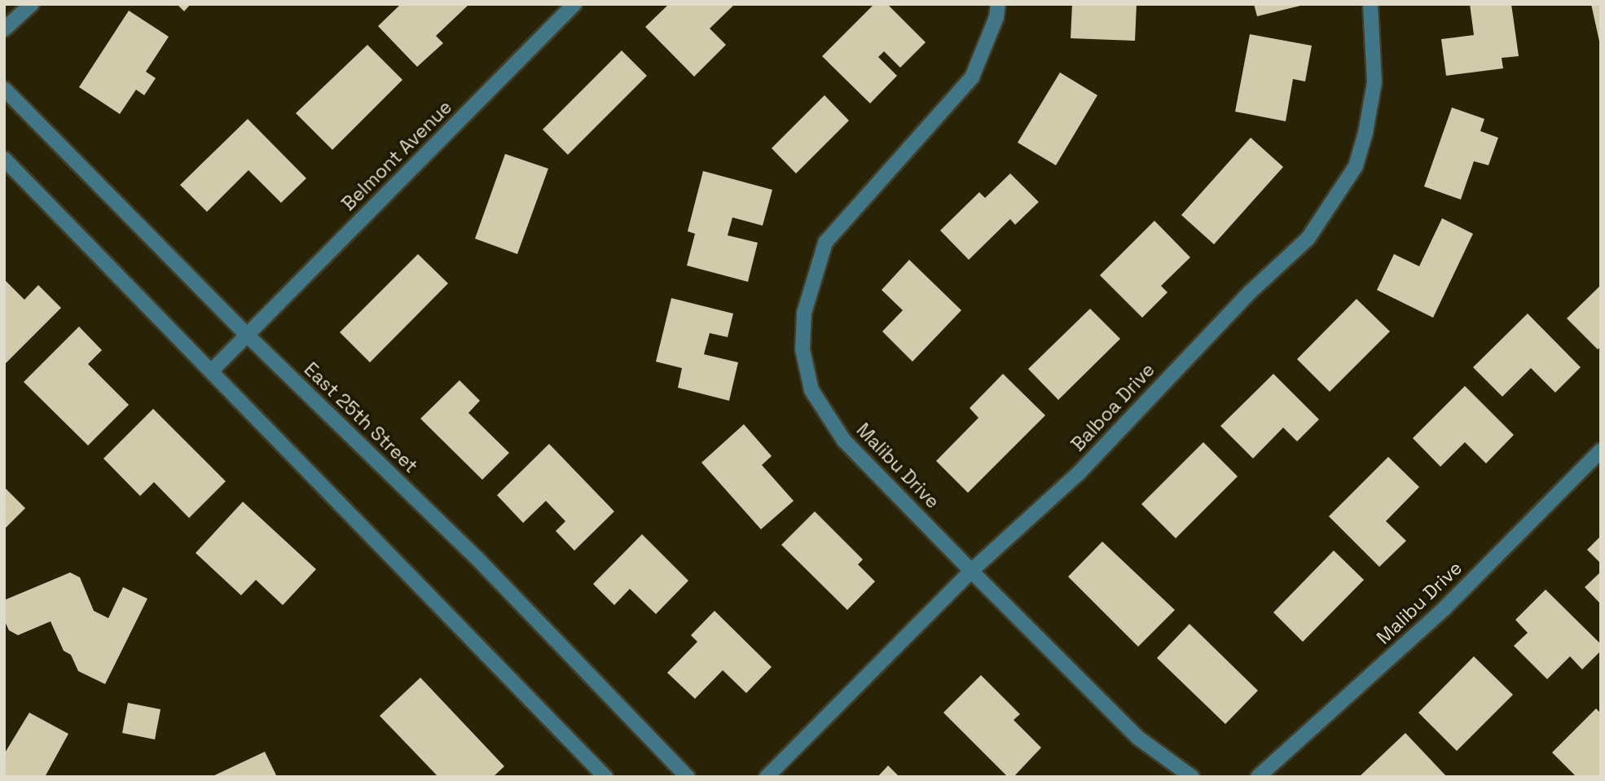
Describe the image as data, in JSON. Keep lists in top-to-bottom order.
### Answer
{
  "streets": {
    "street": [
      "Belmont Avenue",
      "Balboa Drive",
      "East 25th Street",
      "Malibu Drive"
    ]
  },
  "crossings": [
    ["Belmont Avenue", "East 25th Street"],
    ["Balboa Drive", "Malibu Drive"]
  ]
}
